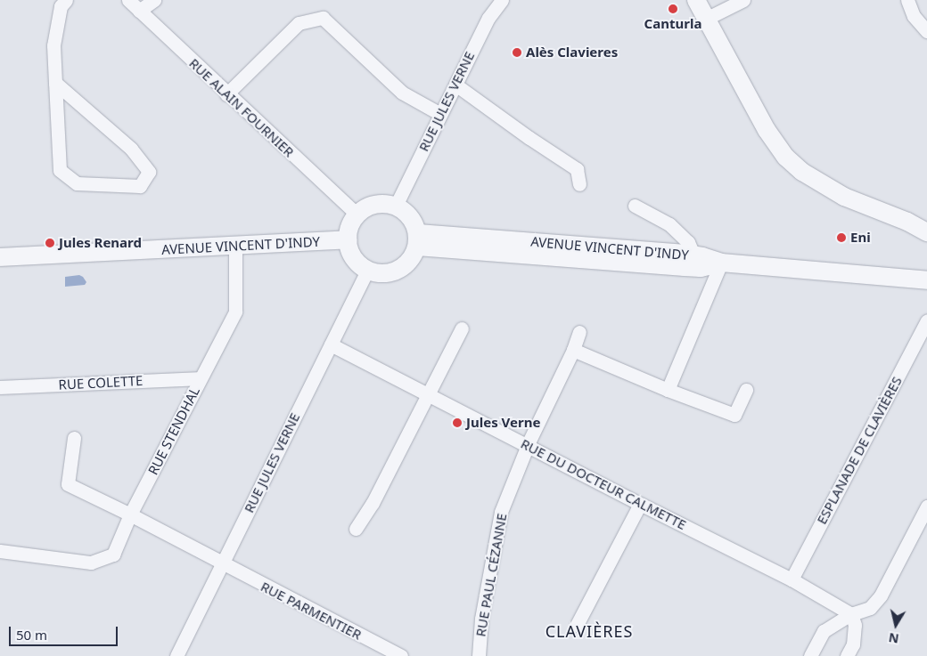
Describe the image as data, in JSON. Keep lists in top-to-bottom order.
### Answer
{
  "streets": {
    "street": [
      "RUE JULES VERNE",
      "RUE ALAIN FOURNIER",
      "AVENUE VINCENT D'INDY",
      "RUE COLETTE",
      "RUE STENDHAL",
      "ESPLANADE DE CLAVIÈRES",
      "RUE DU DOCTEUR CALMETTE",
      "RUE PAUL CÉZANNE",
      "RUE PARMENTIER"
    ]
  },
  "crossings": [
    ["RUE JULES VERNE", "RUE ALAIN FOURNIER"],
    ["RUE JULES VERNE", "AVENUE VINCENT D'INDY"],
    ["RUE JULES VERNE", "RUE DU DOCTEUR CALMETTE"],
    ["RUE JULES VERNE", "RUE PARMENTIER"],
    ["RUE ALAIN FOURNIER", "AVENUE VINCENT D'INDY"],
    ["AVENUE VINCENT D'INDY", "RUE STENDHAL"],
    ["RUE COLETTE", "RUE STENDHAL"],
    ["ESPLANADE DE CLAVIÈRES", "RUE DU DOCTEUR CALMETTE"],
    ["RUE DU DOCTEUR CALMETTE", "RUE PAUL CÉZANNE"]
  ],
  "districts": ["CLAVIÈRES"],
  "places": [
    "Canturla",
    "Alès Clavieres",
    "Eni",
    "Jules Renard",
    "Jules Verne"
  ],
  "scale_bar": "50 m",
  "north": "bottom"
}
